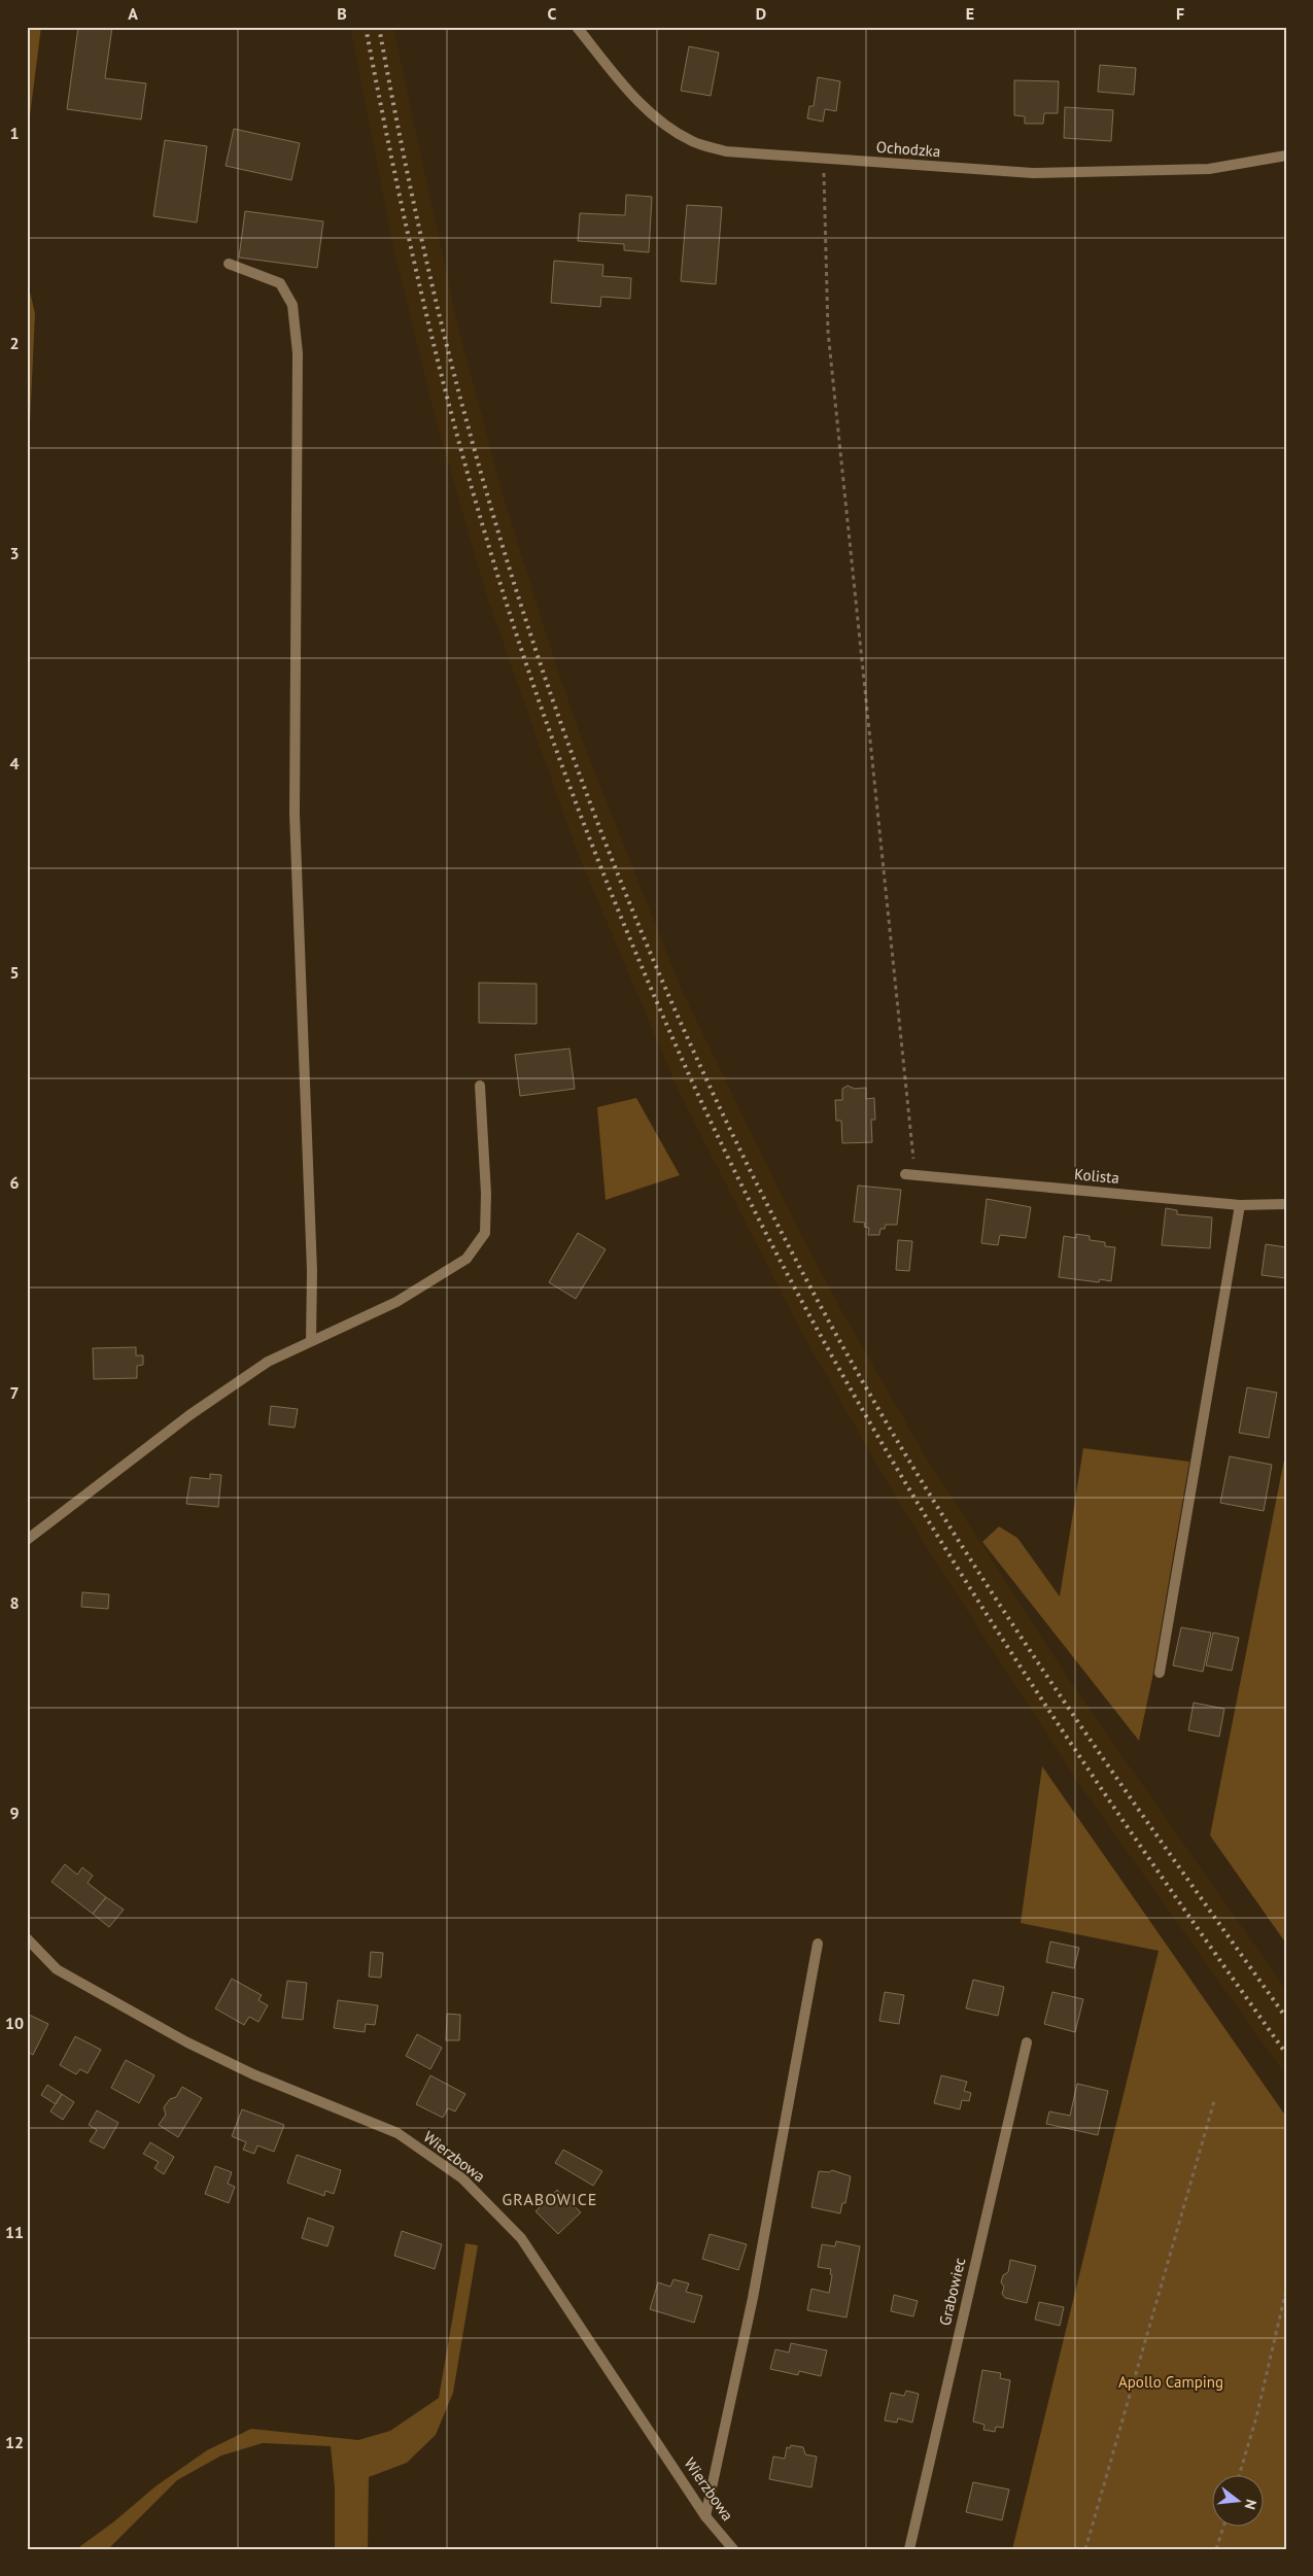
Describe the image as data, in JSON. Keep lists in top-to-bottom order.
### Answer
{
  "streets": {
    "street": [
      "Ochodzka",
      "Kolista",
      "Wierzbowa",
      "Grabowiec"
    ]
  },
  "districts": ["GRABOWICE"],
  "parks": ["Apollo Camping"],
  "north": "right",
  "grid": {
    "columns": [
      "A",
      "B",
      "C",
      "D",
      "E",
      "F"
    ],
    "rows": [
      "1",
      "2",
      "3",
      "4",
      "5",
      "6",
      "7",
      "8",
      "9",
      "10",
      "11",
      "12"
    ]
  }
}
